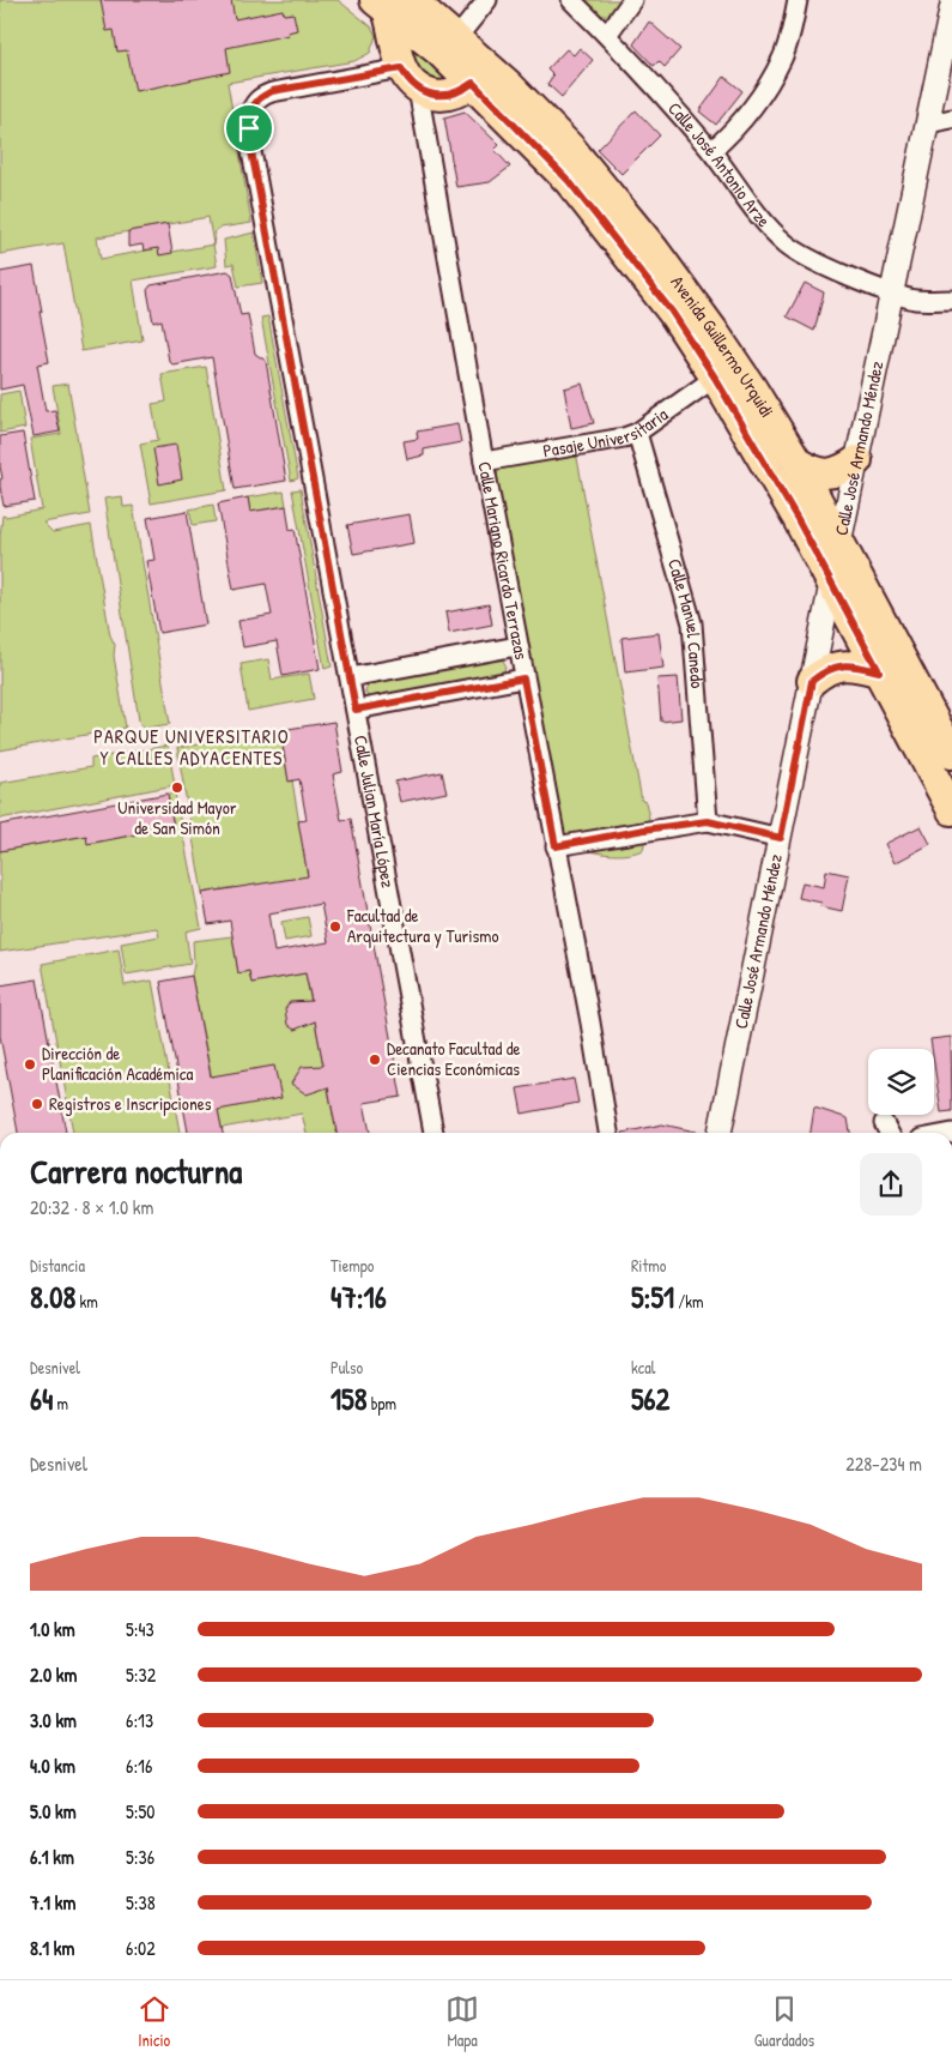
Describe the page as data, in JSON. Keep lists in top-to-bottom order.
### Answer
{
  "streets": {
    "main road": ["Avenida Guillermo Urquidi"],
    "street": [
      "Calle José Antonio Arze",
      "Pasaje Universitaria",
      "Calle José Armando Méndez",
      "Calle Mariano Ricardo Terrazas",
      "Calle Manuel Canedo",
      "Calle Julian María López"
    ]
  },
  "crossings": [
    ["Calle José Antonio Arze", "Calle José Armando Méndez"],
    ["Avenida Guillermo Urquidi", "Pasaje Universitaria"],
    ["Avenida Guillermo Urquidi", "Calle José Armando Méndez"],
    ["Pasaje Universitaria", "Calle Mariano Ricardo Terrazas"],
    ["Pasaje Universitaria", "Calle Manuel Canedo"],
    ["Calle Mariano Ricardo Terrazas", "Calle Julian María López"]
  ],
  "districts": ["PARQUE UNIVERSITARIO Y CALLES ADYACENTES"],
  "places": [
    "Universidad Mayor de San Simón",
    "Facultad de Arquitectura y Turismo",
    "Decanato Facultad de Ciencias Económicas",
    "Dirección de Planificación Académica",
    "Registros e Inscripciones"
  ],
  "page": {
    "heading": ["Carrera nocturna", "20:32 · 8 × 1.0 km"],
    "stats": [
      ["Distancia", "8.08 km"],
      ["Tiempo", "47:16"],
      ["Ritmo", "5:51 /km"],
      ["Desnivel", "64 m"],
      ["Pulso", "158 bpm"],
      ["kcal", "562"]
    ],
    "chart": ["Desnivel", "228–234 m"],
    "list": [
      {
        "name": "1.0 km",
        "note": "5:43"
      },
      {
        "name": "2.0 km",
        "note": "5:32"
      },
      {
        "name": "3.0 km",
        "note": "6:13"
      },
      {
        "name": "4.0 km",
        "note": "6:16"
      },
      {
        "name": "5.0 km",
        "note": "5:50"
      },
      {
        "name": "6.1 km",
        "note": "5:36"
      },
      {
        "name": "7.1 km",
        "note": "5:38"
      },
      {
        "name": "8.1 km",
        "note": "6:02"
      }
    ],
    "tabs": ["Inicio", "Mapa", "Guardados"]
  }
}
